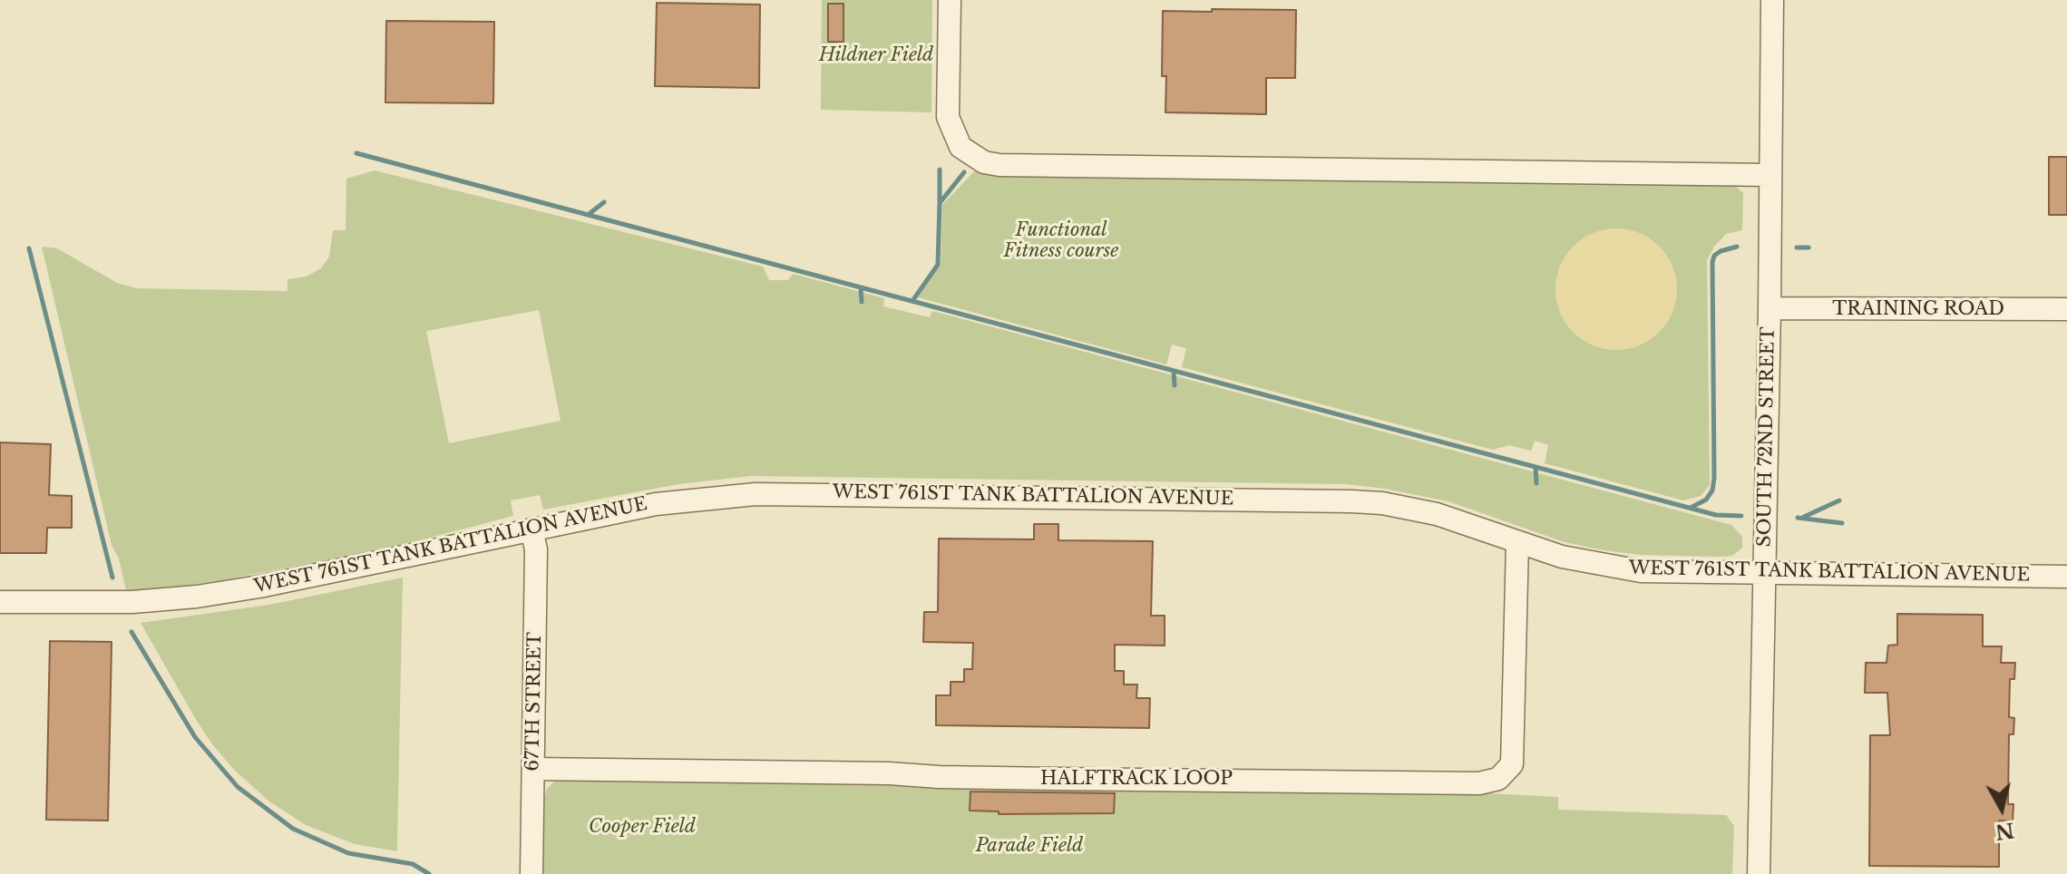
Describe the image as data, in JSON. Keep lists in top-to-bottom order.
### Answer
{
  "streets": {
    "street": [
      "TRAINING ROAD",
      "SOUTH 72ND STREET",
      "WEST 761ST TANK BATTALION AVENUE",
      "67TH STREET",
      "HALFTRACK LOOP"
    ]
  },
  "crossings": [
    ["TRAINING ROAD", "SOUTH 72ND STREET"],
    ["SOUTH 72ND STREET", "WEST 761ST TANK BATTALION AVENUE"],
    ["WEST 761ST TANK BATTALION AVENUE", "67TH STREET"],
    ["WEST 761ST TANK BATTALION AVENUE", "HALFTRACK LOOP"],
    ["67TH STREET", "HALFTRACK LOOP"]
  ],
  "parks": [
    "Hildner Field",
    "Functional Fitness course",
    "Cooper Field",
    "Parade Field"
  ],
  "north": "bottom"
}
